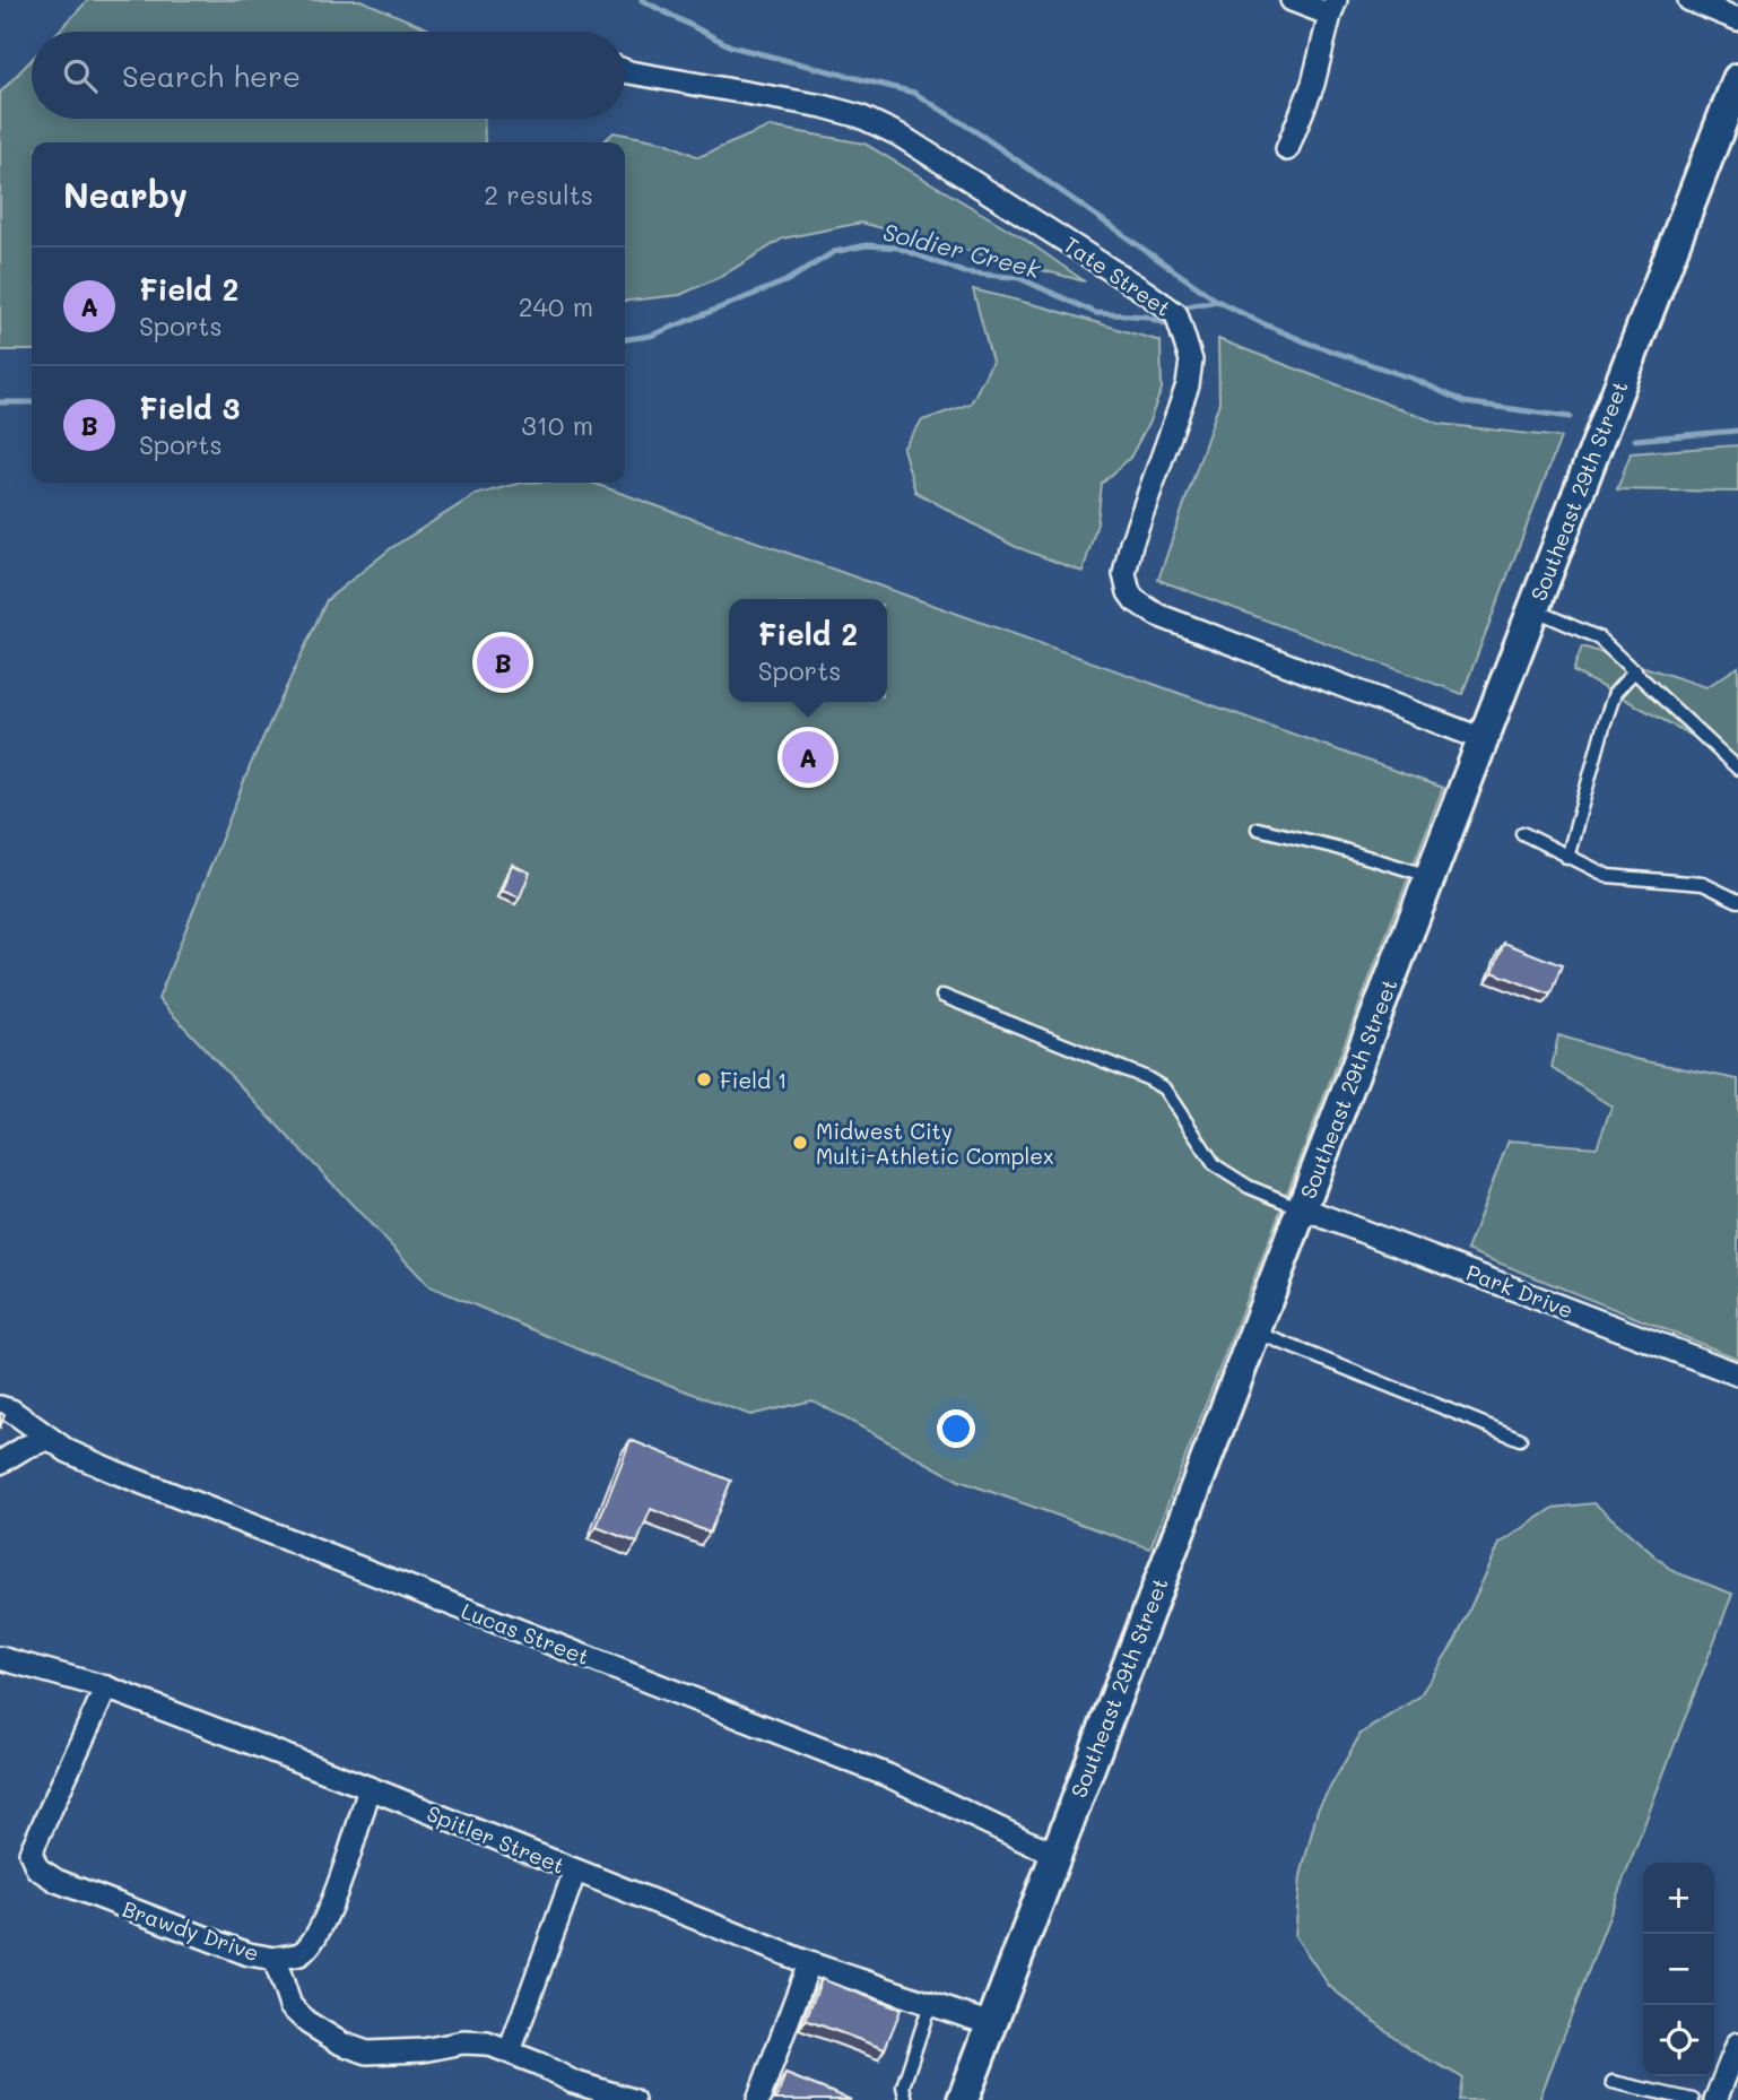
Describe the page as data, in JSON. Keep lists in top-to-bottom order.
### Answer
{
  "streets": {
    "main road": ["Southeast 29th Street"],
    "street": [
      "Tate Street",
      "Park Drive",
      "Lucas Street",
      "Spitler Street",
      "Brawdy Drive"
    ]
  },
  "crossings": [
    ["Tate Street", "Southeast 29th Street"],
    ["Southeast 29th Street", "Park Drive"],
    ["Southeast 29th Street", "Lucas Street"],
    ["Southeast 29th Street", "Spitler Street"],
    ["Spitler Street", "Brawdy Drive"]
  ],
  "water": ["Soldier Creek"],
  "places": ["Field 1", "Midwest City Multi-Athletic Complex"],
  "page": {
    "search": "Search here",
    "heading": ["Nearby", "2 results"],
    "list": [
      {
        "mark": "A",
        "name": "Field 2",
        "note": "Sports",
        "value": "240 m"
      },
      {
        "mark": "B",
        "name": "Field 3",
        "note": "Sports",
        "value": "310 m"
      }
    ],
    "popup": ["Field 2", "Sports"],
    "pins": ["B", "A"],
    "map_buttons": ["+", "−"]
  }
}
